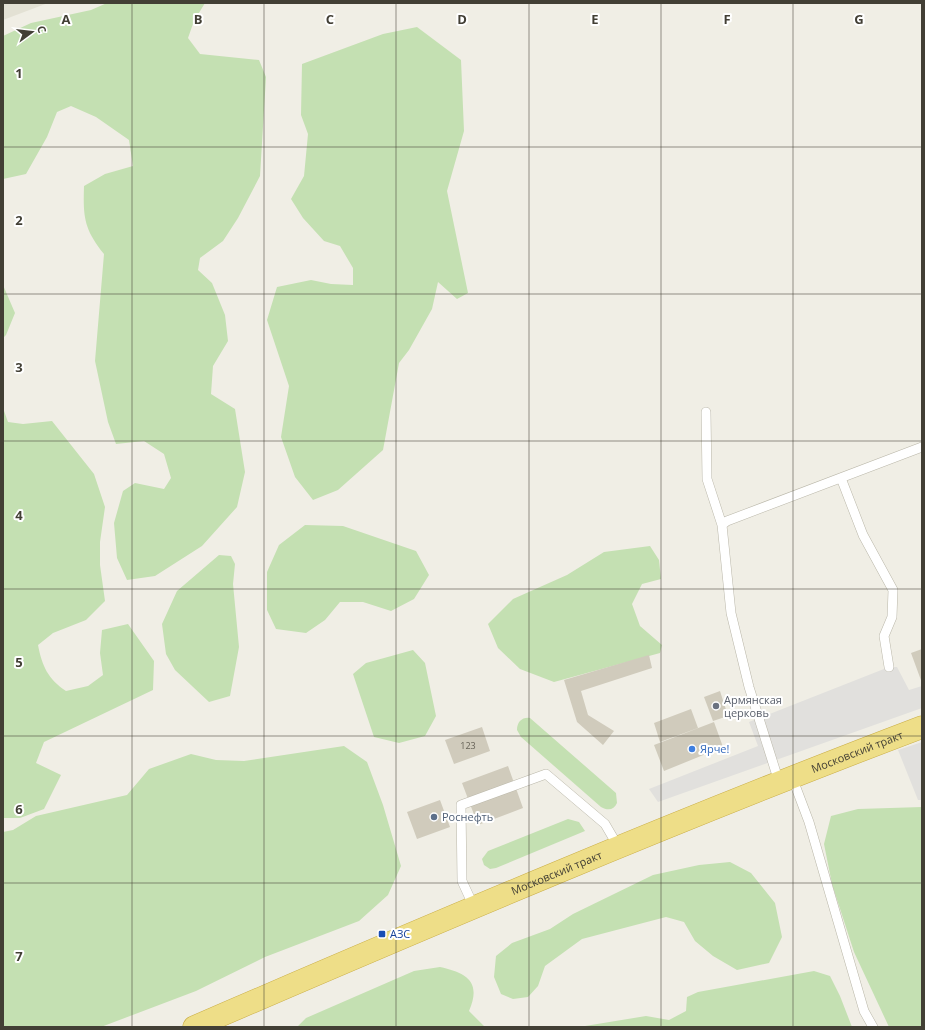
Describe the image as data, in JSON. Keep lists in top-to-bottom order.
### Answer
{
  "streets": {
    "highway": ["Московский тракт"]
  },
  "places": {
    "other": ["Армянская церковь", "Ярче!", "Роснефть"],
    "transit": ["АЗС"]
  },
  "house_numbers": ["123"],
  "north": "right",
  "grid": {
    "columns": [
      "A",
      "B",
      "C",
      "D",
      "E",
      "F",
      "G"
    ],
    "rows": [
      "1",
      "2",
      "3",
      "4",
      "5",
      "6",
      "7"
    ]
  }
}
